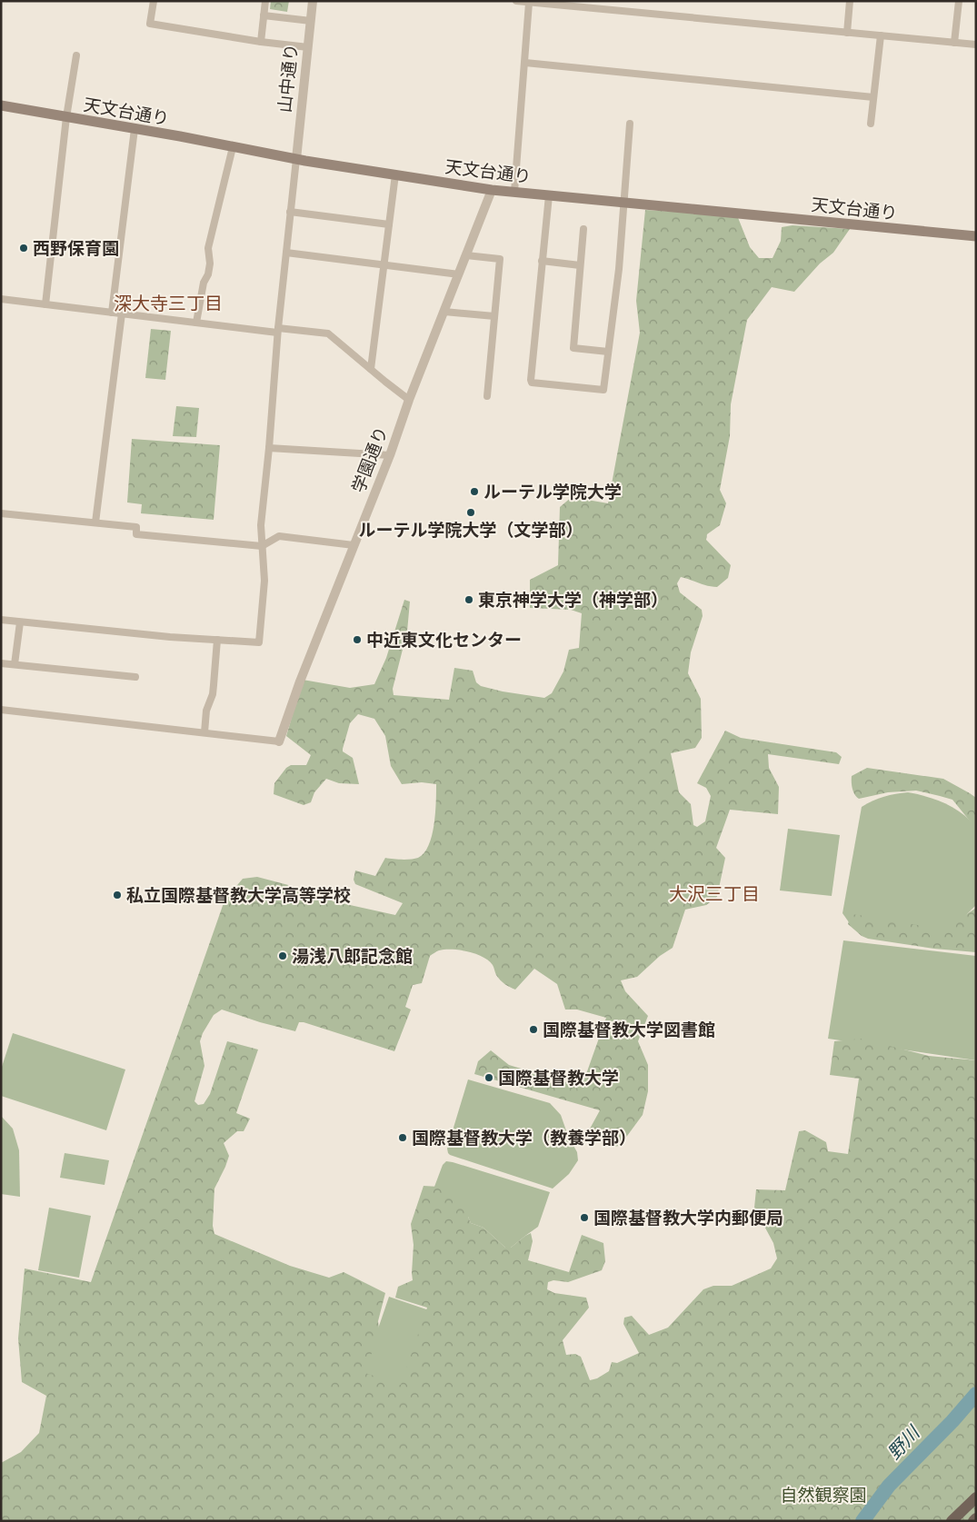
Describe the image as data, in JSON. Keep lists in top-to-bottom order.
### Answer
{
  "streets": {
    "main road": ["天文台通り"],
    "street": ["山中通り", "学園通り"]
  },
  "crossings": [
    ["山中通り", "天文台通り"],
    ["天文台通り", "学園通り"]
  ],
  "districts": ["深大寺三丁目", "大沢三丁目"],
  "water": ["野川"],
  "parks": ["自然観察園"],
  "places": [
    "西野保育園",
    "ルーテル学院大学",
    "ルーテル学院大学（文学部）",
    "東京神学大学（神学部）",
    "中近東文化センター",
    "私立国際基督教大学高等学校",
    "湯浅八郎記念館",
    "国際基督教大学図書館",
    "国際基督教大学",
    "国際基督教大学（教養学部）",
    "国際基督教大学内郵便局"
  ]
}
